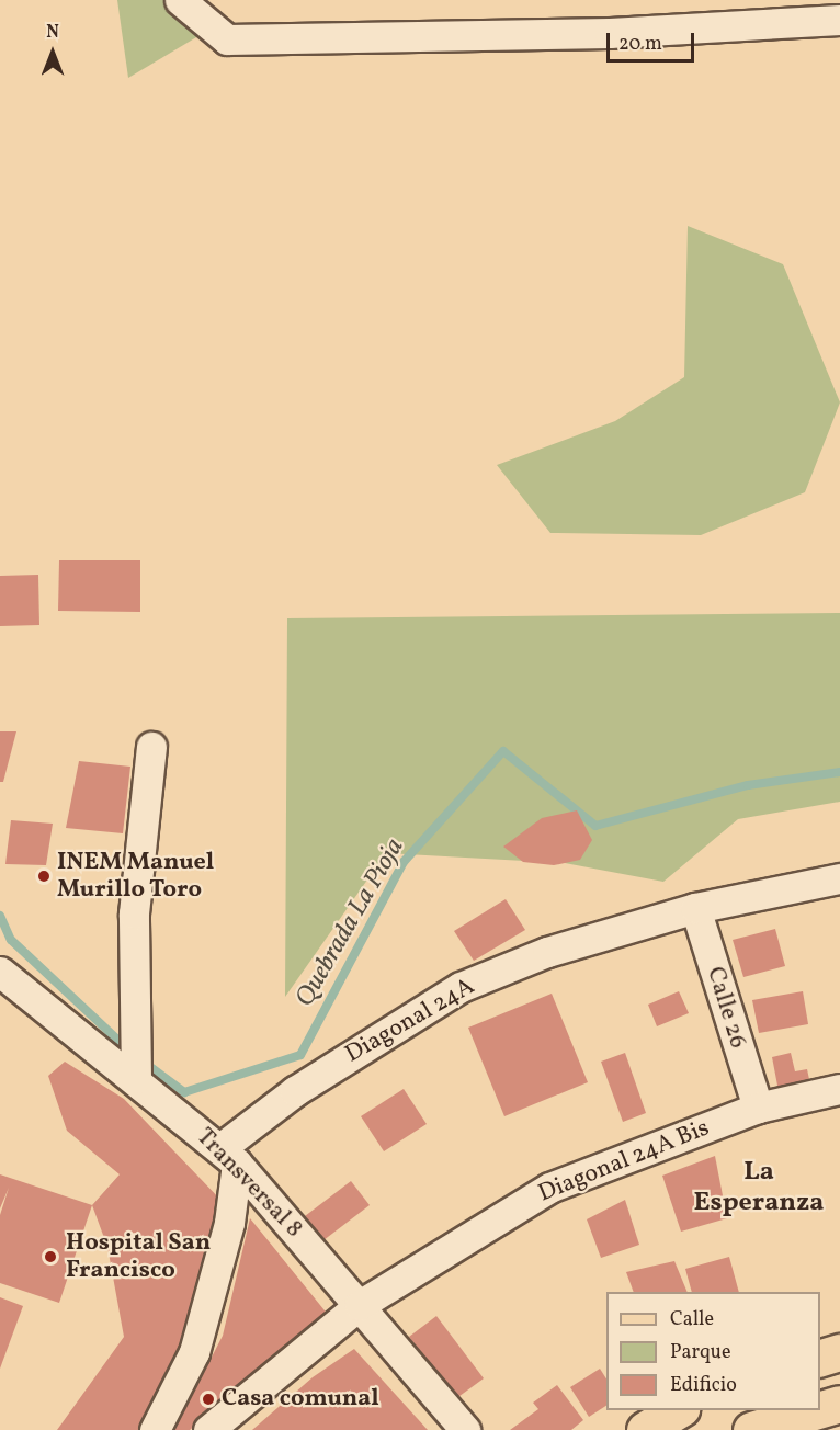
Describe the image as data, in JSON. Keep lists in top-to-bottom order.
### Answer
{
  "streets": {
    "street": [
      "Calle 26",
      "Diagonal 24A",
      "Diagonal 24A Bis",
      "Transversal 8"
    ]
  },
  "crossings": [
    ["Calle 26", "Diagonal 24A"],
    ["Calle 26", "Diagonal 24A Bis"],
    ["Diagonal 24A", "Transversal 8"],
    ["Diagonal 24A Bis", "Transversal 8"]
  ],
  "districts": ["La Esperanza"],
  "water": ["Quebrada La Pioja"],
  "places": ["INEM Manuel Murillo Toro", "Hospital San Francisco", "Casa comunal"],
  "legend": ["Calle", "Parque", "Edificio"],
  "scale_bar": "20 m",
  "north": "top"
}
